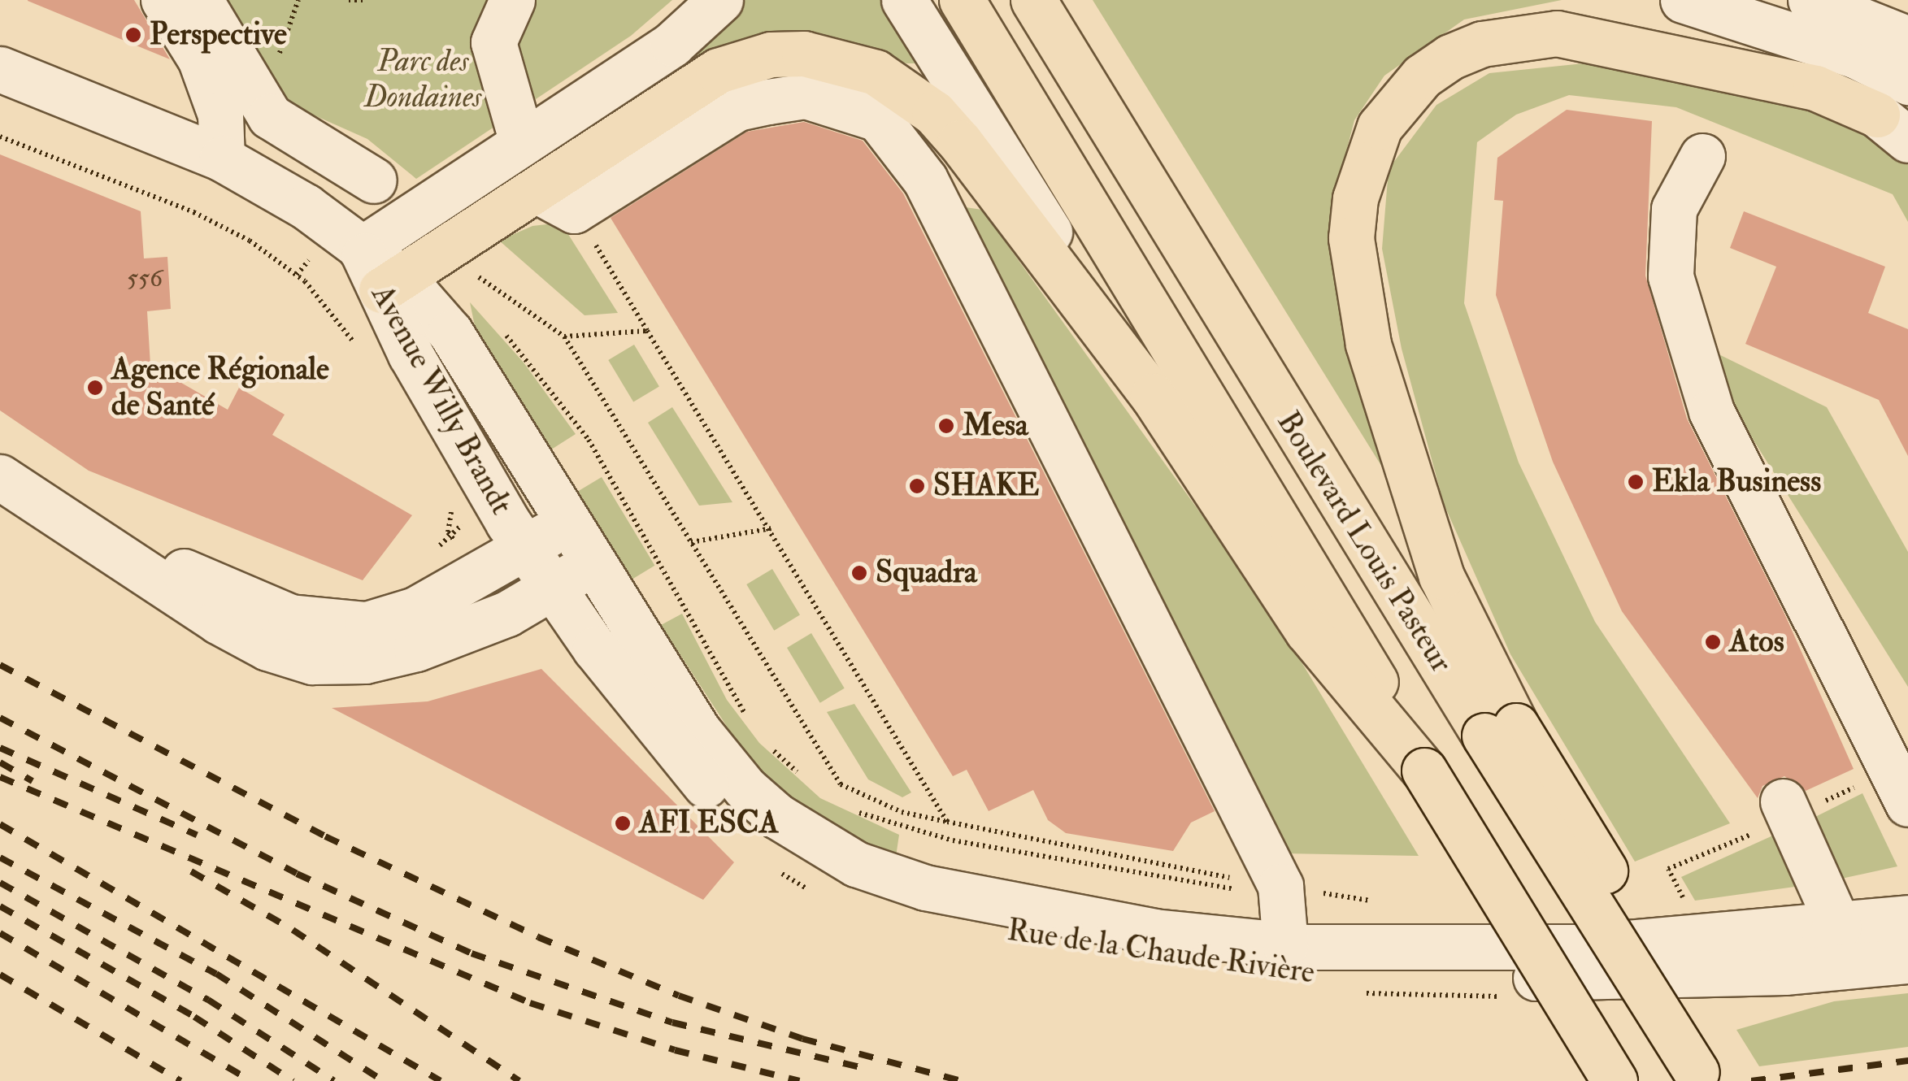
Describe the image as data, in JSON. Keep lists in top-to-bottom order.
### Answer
{
  "streets": {
    "highway": ["Boulevard Louis Pasteur"],
    "street": ["Avenue Willy Brandt", "Rue de la Chaude Rivière"]
  },
  "crossings": [
    ["Avenue Willy Brandt", "Rue de la Chaude Rivière"]
  ],
  "parks": ["Parc des Dondaines"],
  "places": [
    "Perspective",
    "Agence Régionale de Santé",
    "Mesa",
    "Ekla Business",
    "SHAKE",
    "Squadra",
    "Atos",
    "AFI ESCA"
  ],
  "house_numbers": ["556"]
}
